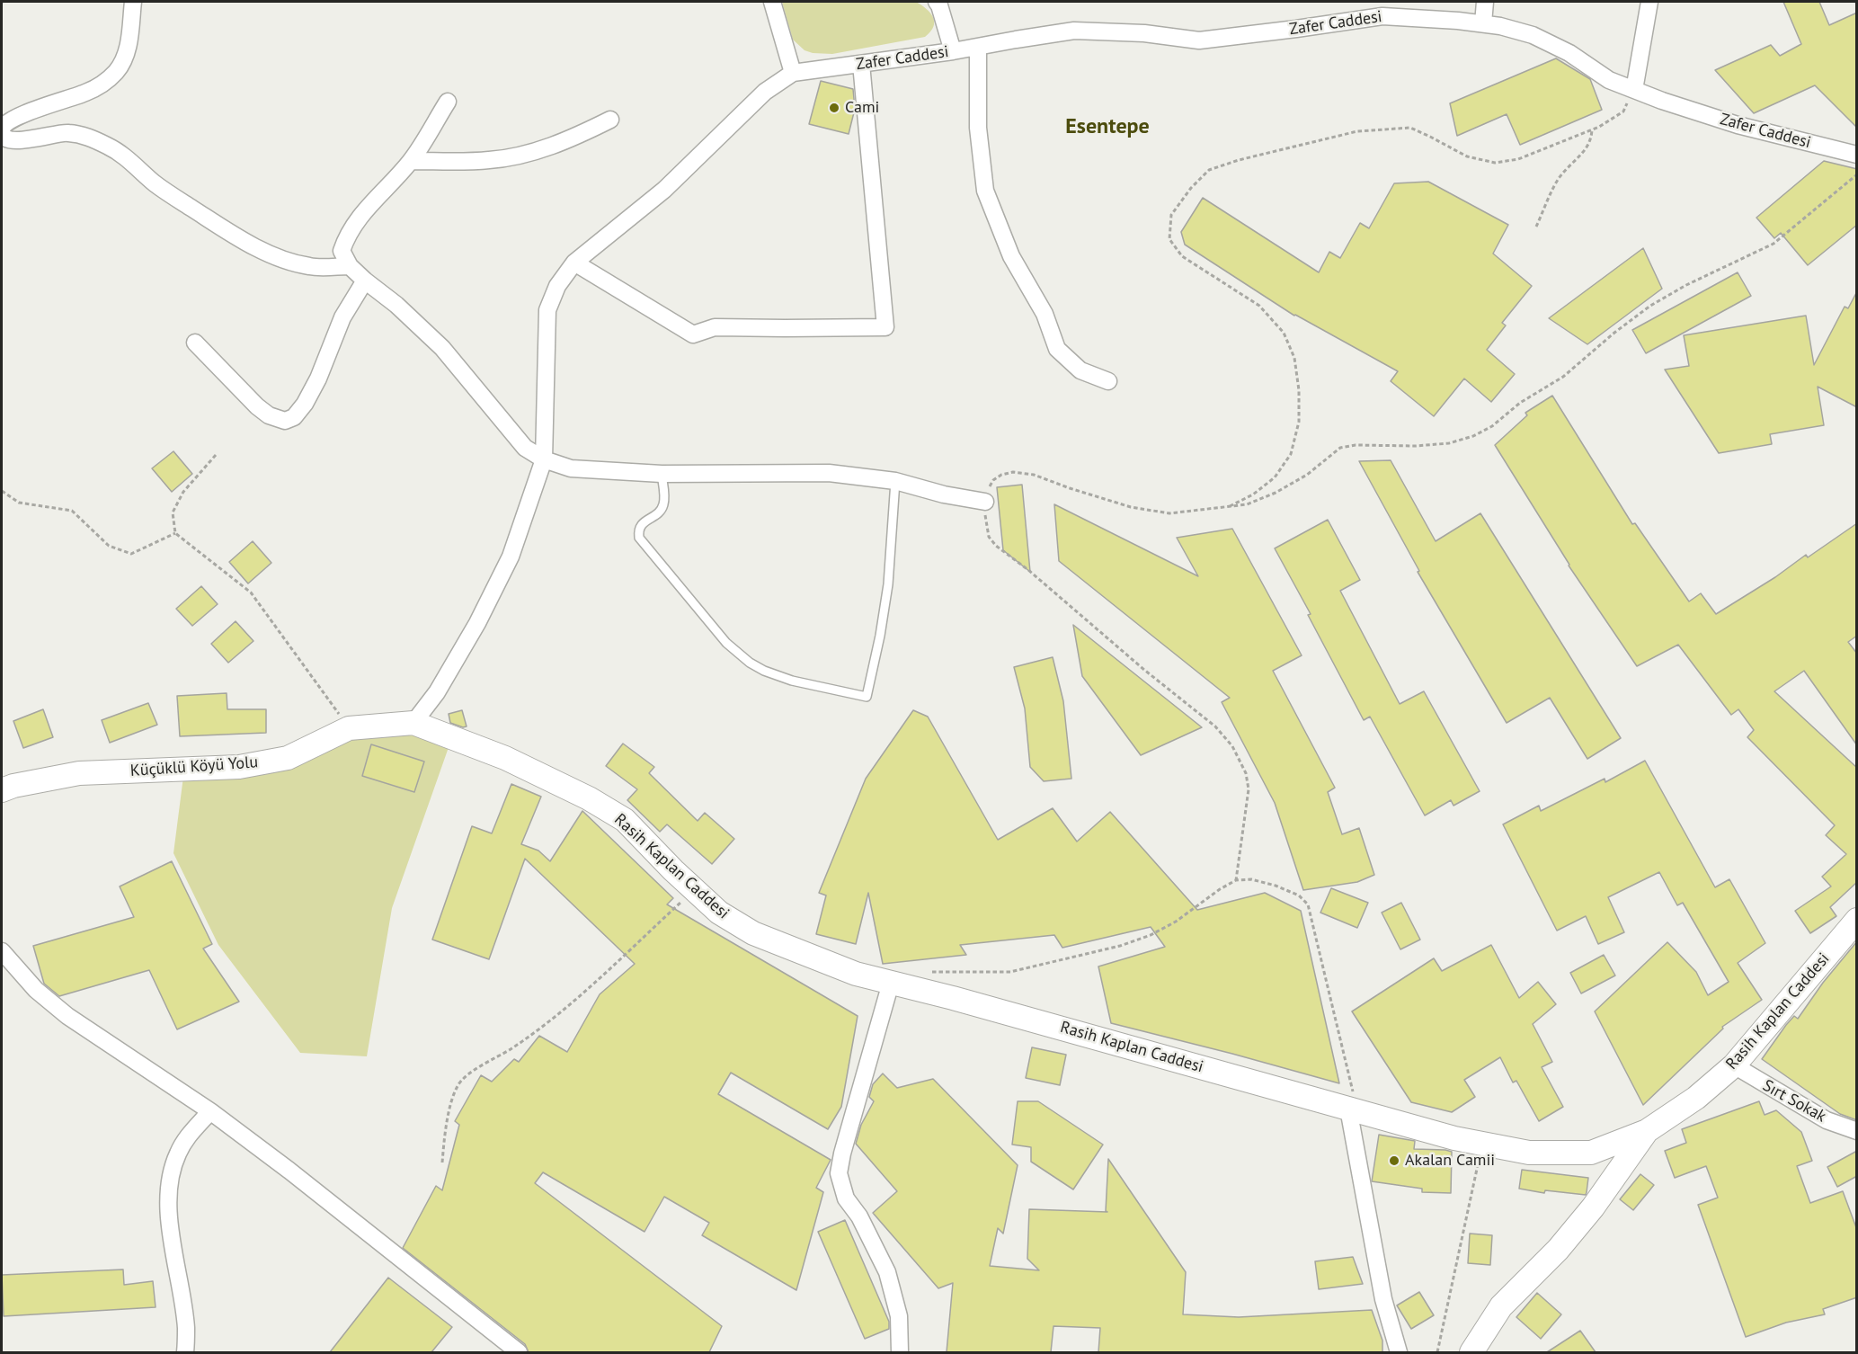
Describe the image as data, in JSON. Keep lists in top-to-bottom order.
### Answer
{
  "streets": {
    "street": [
      "Zafer Caddesi",
      "Küçüklü Köyü Yolu",
      "Rasih Kaplan Caddesi",
      "Sırt Sokak"
    ]
  },
  "crossings": [
    ["Küçüklü Köyü Yolu", "Rasih Kaplan Caddesi"],
    ["Rasih Kaplan Caddesi", "Sırt Sokak"]
  ],
  "districts": ["Esentepe"],
  "places": ["Cami", "Akalan Camii"]
}
